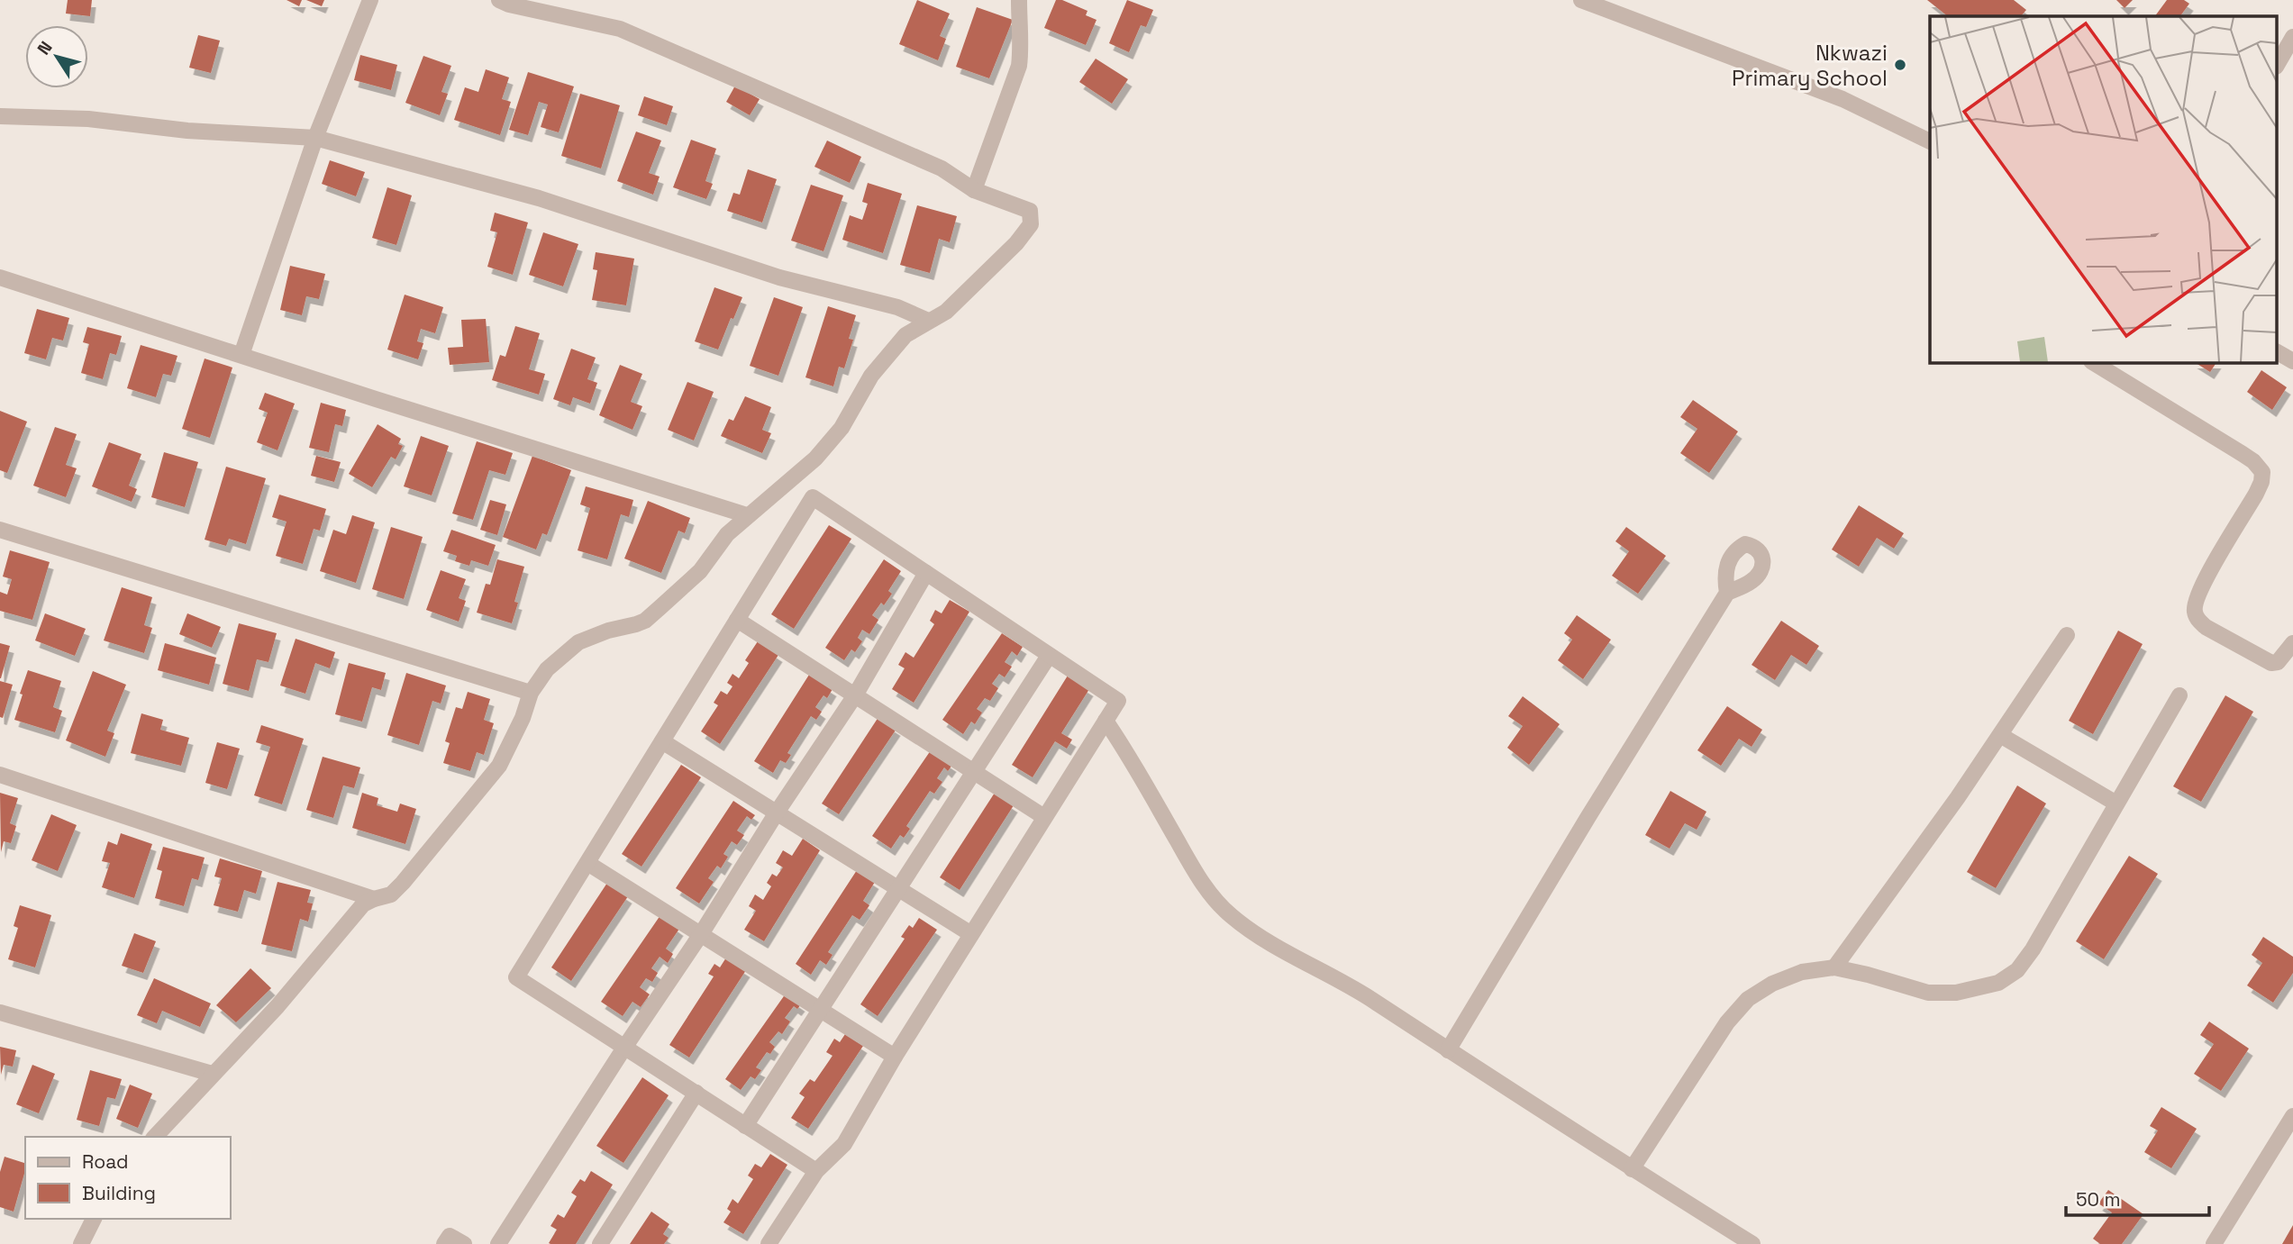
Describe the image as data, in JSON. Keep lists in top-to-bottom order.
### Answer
{
  "places": ["Nkwazi Primary School"],
  "legend": ["Road", "Building"],
  "scale_bar": "50 m",
  "north": "top left"
}
